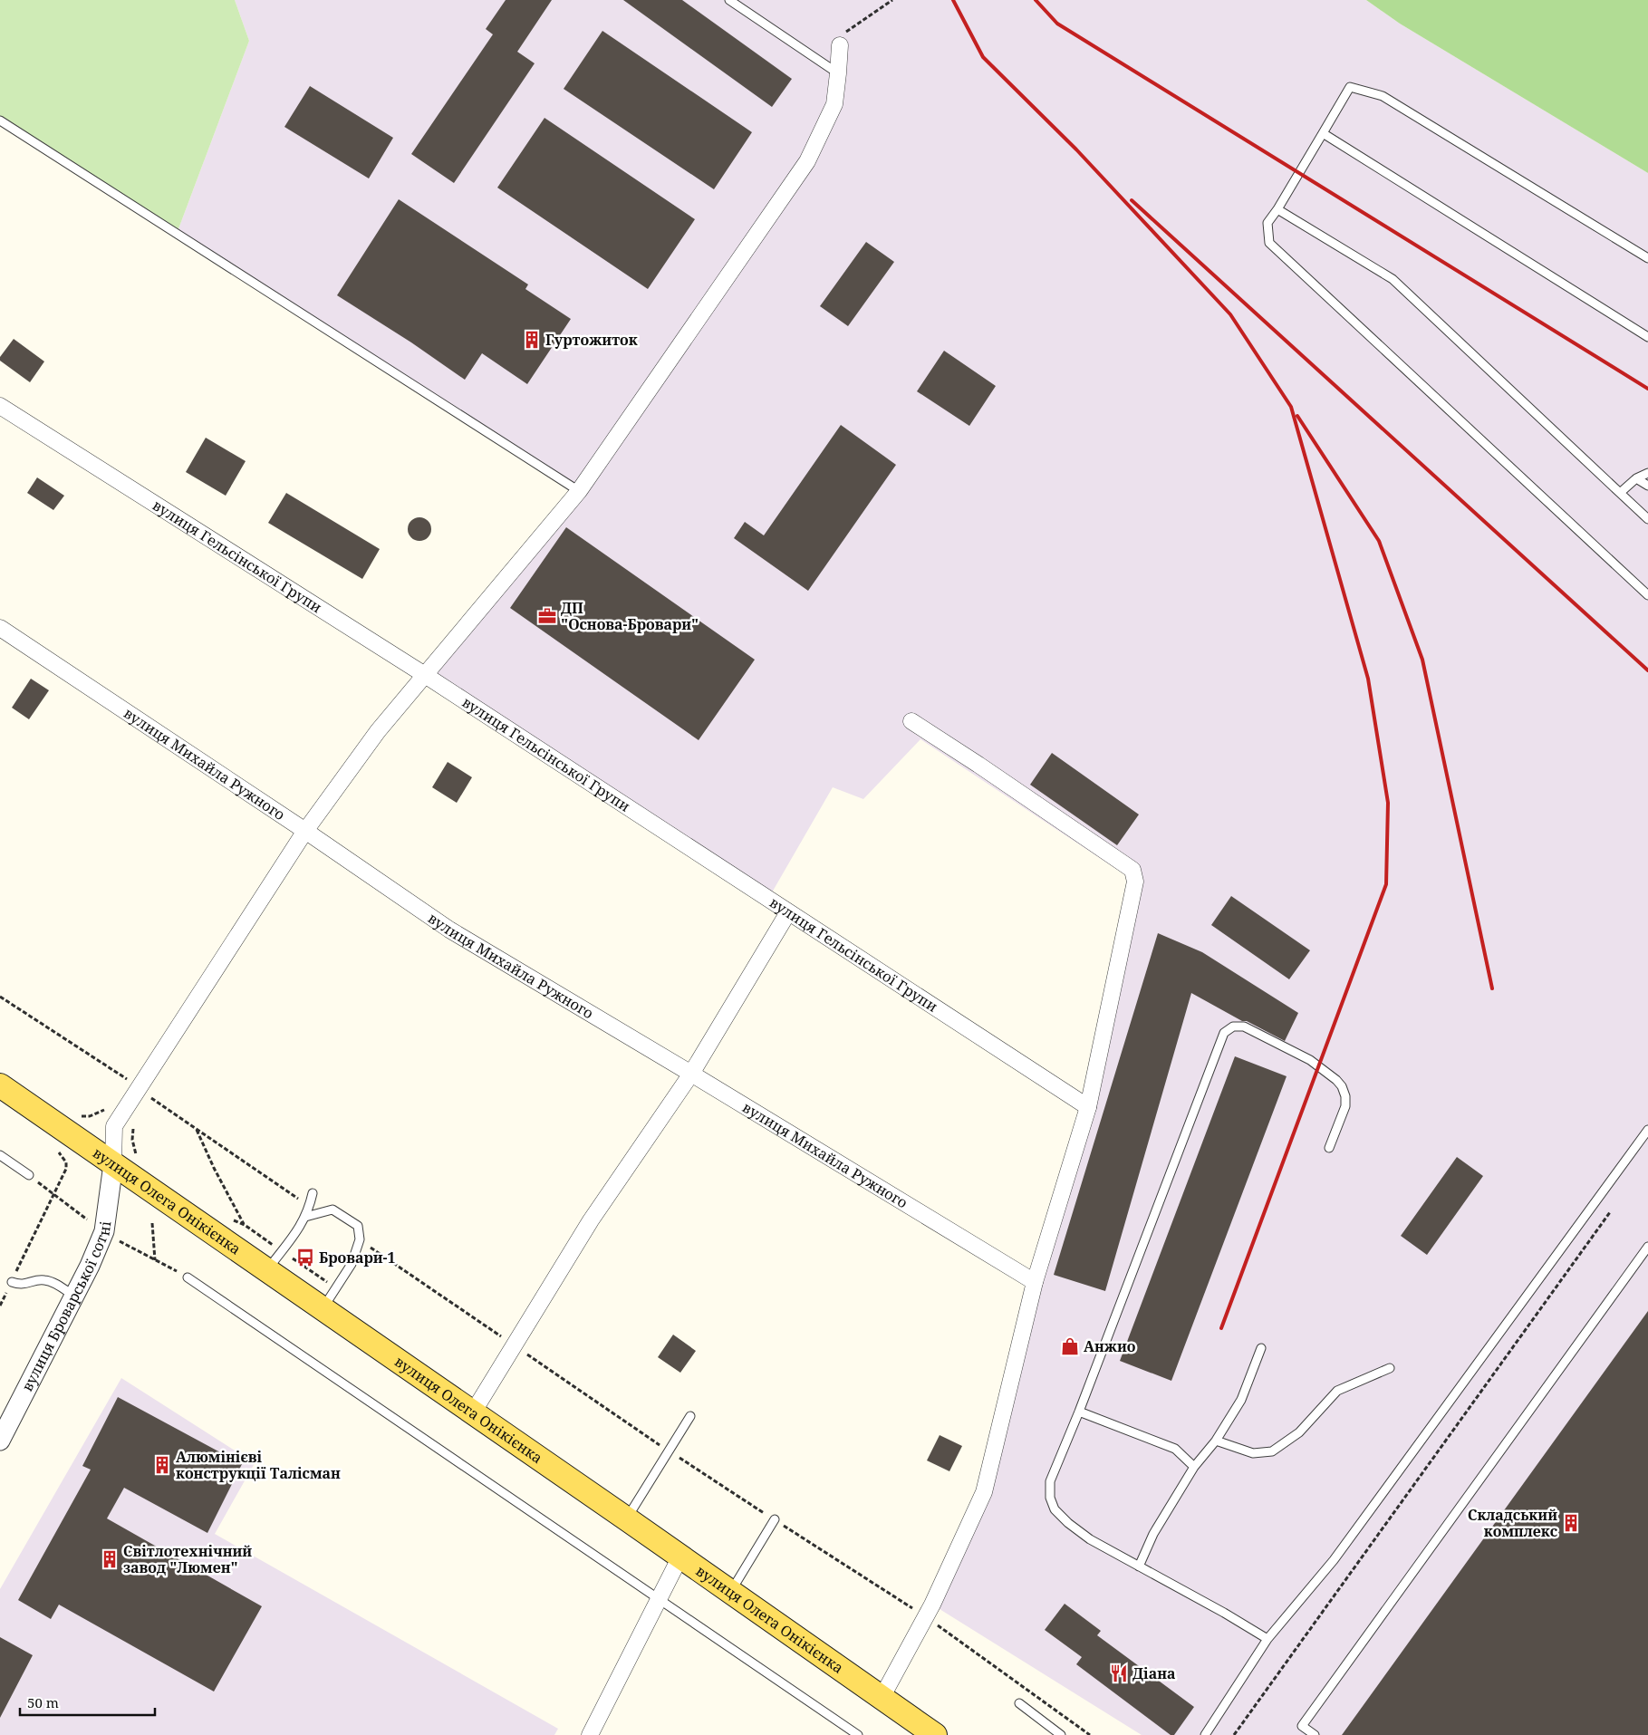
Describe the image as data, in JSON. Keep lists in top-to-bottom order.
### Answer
{
  "streets": {
    "main road": ["вулиця Олега Онікієнка"],
    "street": ["вулиця Гельсінської Групи", "вулиця Михайла Ружного", "вулиця Броварської сотні"]
  },
  "crossings": [
    ["вулиця Олега Онікієнка", "вулиця Броварської сотні"]
  ],
  "places": {
    "building": [
      "Гуртожиток",
      "Алюмінієві конструкції Талісман",
      "Складський комплекс",
      "Світлотехнічний завод \"Люмен\""
    ],
    "office": ["ДП \"Основа-Бровари\""],
    "bus stop": ["Бровари-1"],
    "shop": ["Анжио"],
    "restaurant": ["Діана"]
  },
  "scale_bar": "50 m"
}
